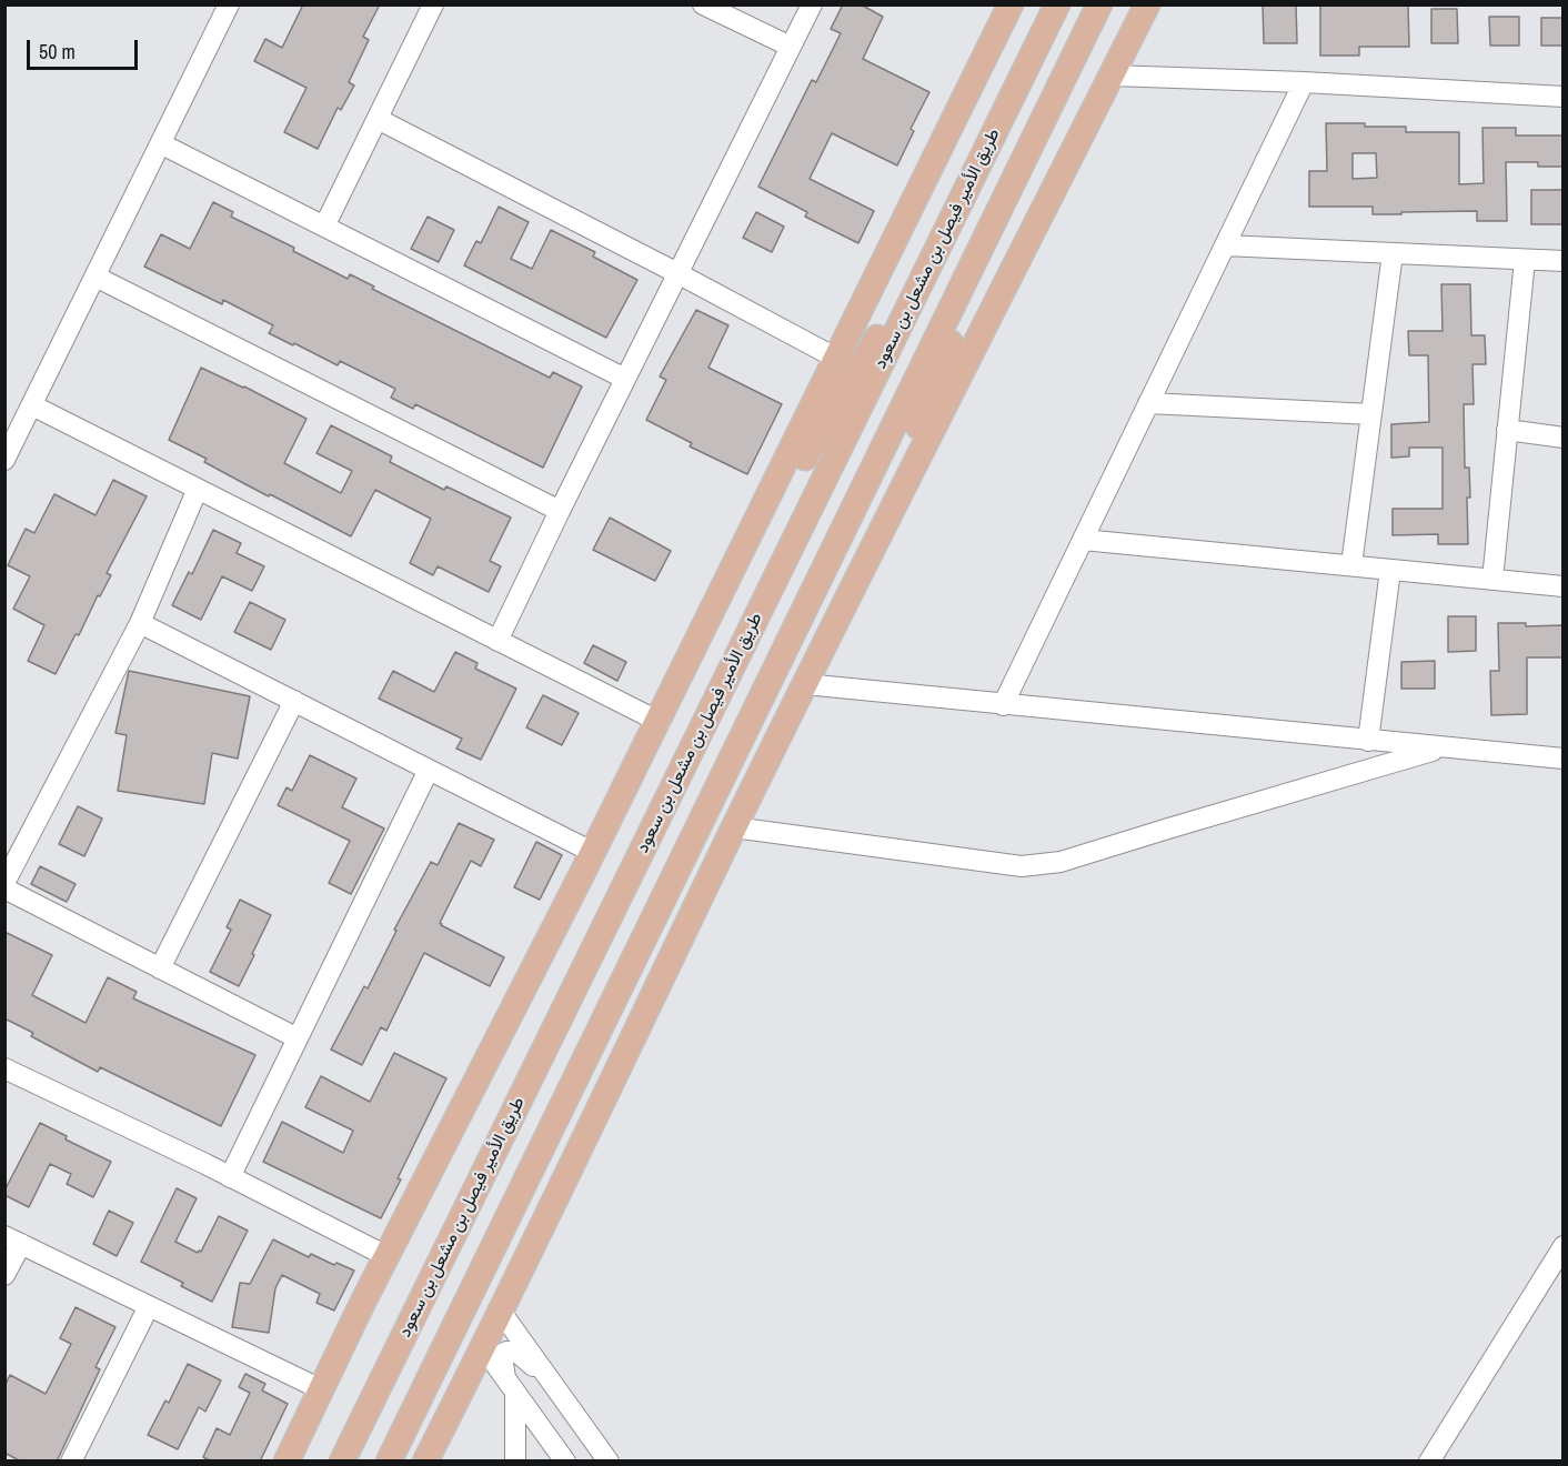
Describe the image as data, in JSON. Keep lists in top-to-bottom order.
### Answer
{
  "streets": {
    "main road": ["طريق الأمير فيصل بن مشعل بن سعود"]
  },
  "scale_bar": "50 m"
}
